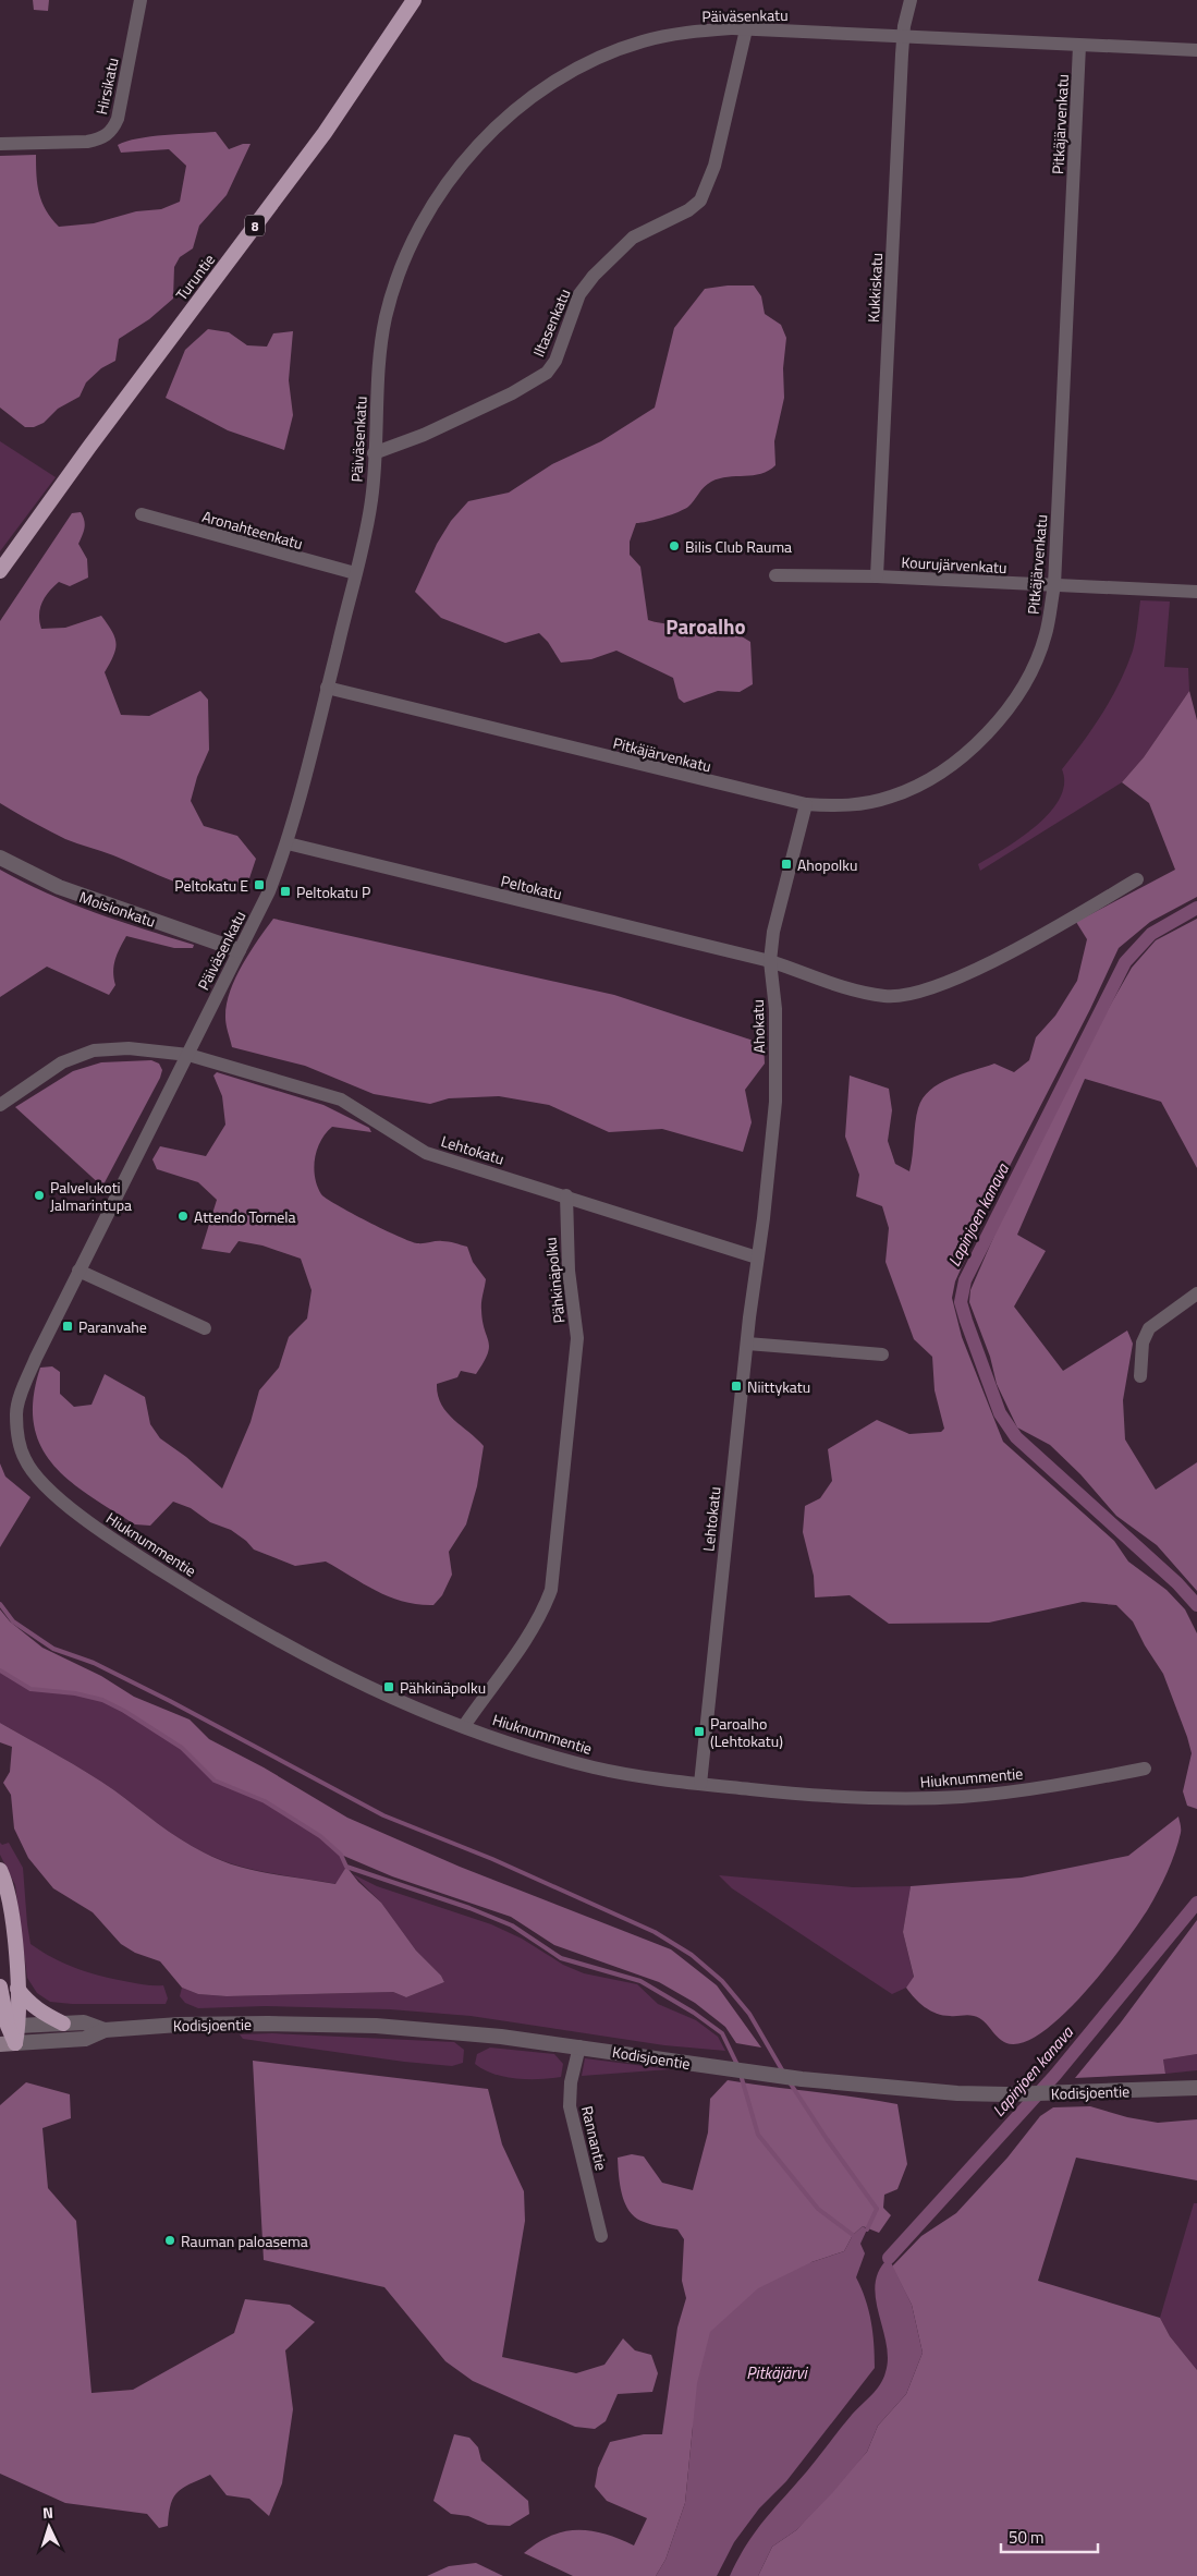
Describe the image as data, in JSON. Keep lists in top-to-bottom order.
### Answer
{
  "streets": {
    "highway": ["8", "Turuntie"],
    "street": [
      "Päiväsenkatu",
      "Hirsikatu",
      "Pitkäjärvenkatu",
      "Kukkiskatu",
      "Iltasenkatu",
      "Aronahteenkatu",
      "Kourujärvenkatu",
      "Peltokatu",
      "Moisionkatu",
      "Ahokatu",
      "Lehtokatu",
      "Pähkinäpolku",
      "Hiuknummentie",
      "Kodisjoentie",
      "Rannantie"
    ]
  },
  "crossings": [
    ["Päiväsenkatu", "Pitkäjärvenkatu"],
    ["Päiväsenkatu", "Kukkiskatu"],
    ["Päiväsenkatu", "Iltasenkatu"],
    ["Päiväsenkatu", "Aronahteenkatu"],
    ["Päiväsenkatu", "Peltokatu"],
    ["Päiväsenkatu", "Moisionkatu"],
    ["Päiväsenkatu", "Lehtokatu"],
    ["Päiväsenkatu", "Hiuknummentie"],
    ["Pitkäjärvenkatu", "Kourujärvenkatu"],
    ["Pitkäjärvenkatu", "Ahokatu"],
    ["Kukkiskatu", "Kourujärvenkatu"],
    ["Peltokatu", "Ahokatu"],
    ["Ahokatu", "Lehtokatu"],
    ["Lehtokatu", "Pähkinäpolku"],
    ["Lehtokatu", "Hiuknummentie"],
    ["Pähkinäpolku", "Hiuknummentie"],
    ["Kodisjoentie", "Rannantie"]
  ],
  "districts": ["Paroalho"],
  "water": ["Lapinjoen kanava", "Pitkäjärvi"],
  "places": {
    "other": [
      "Bilis Club Rauma",
      "Palvelukoti Jalmarintupa",
      "Attendo Tornela",
      "Rauman paloasema"
    ],
    "transit": [
      "Ahopolku",
      "Peltokatu E",
      "Peltokatu P",
      "Paranvahe",
      "Niittykatu",
      "Pähkinäpolku",
      "Paroalho (Lehtokatu)"
    ]
  },
  "scale_bar": "50 m",
  "north": "top"
}
